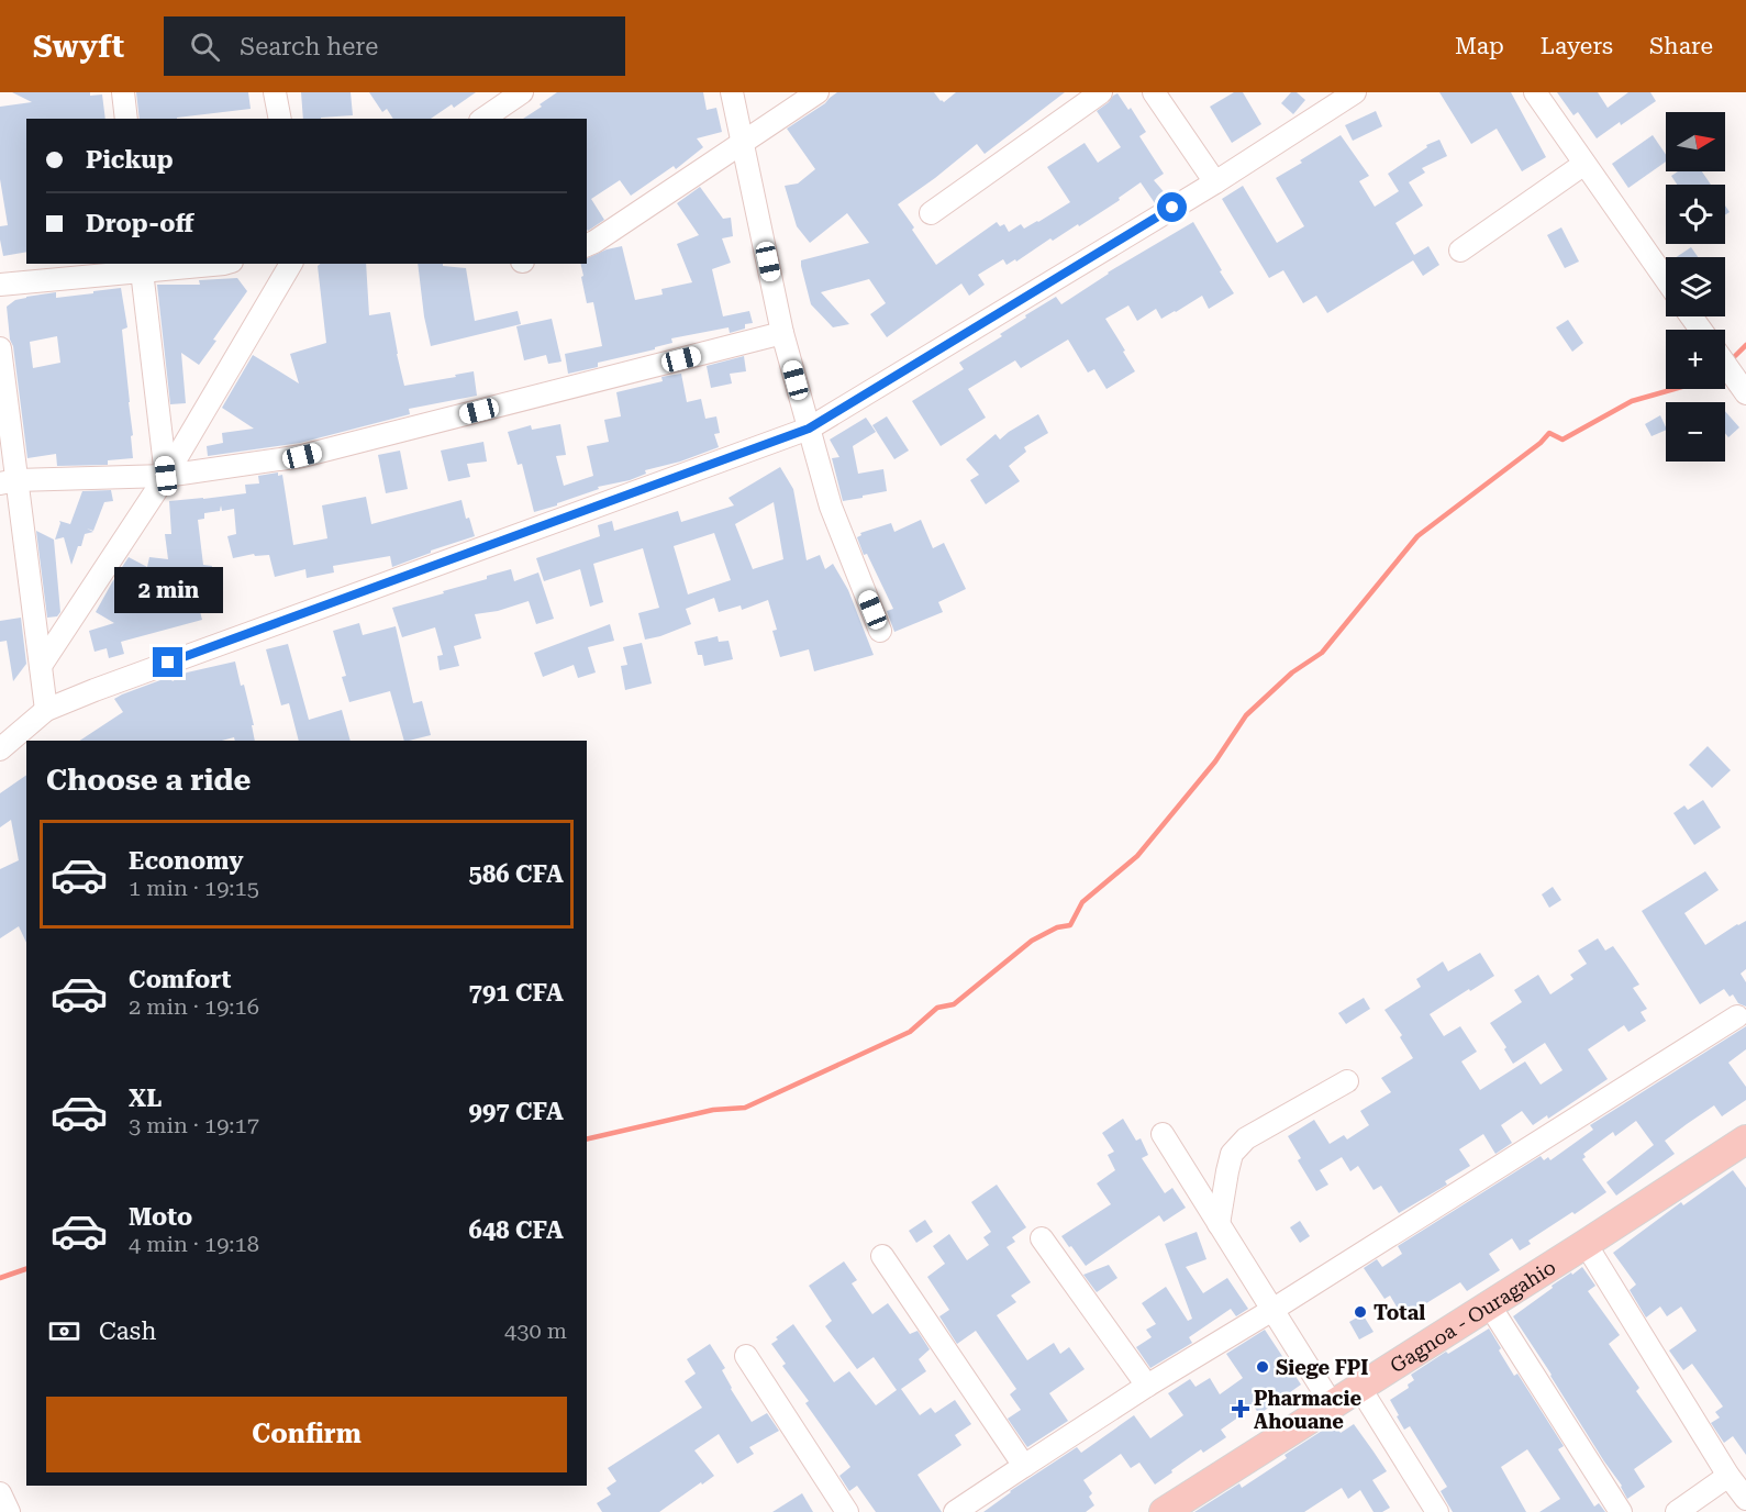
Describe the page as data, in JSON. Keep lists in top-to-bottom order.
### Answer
{
  "streets": {
    "main road": ["Gagnoa - Ouragahio"]
  },
  "places": {
    "other": ["Total", "Siege FPI"],
    "health": ["Pharmacie Ahouane"]
  },
  "north": "right",
  "page": {
    "header": "Swyft",
    "search": "Search here",
    "nav": ["Map", "Layers", "Share"],
    "map_buttons": ["+", "−"],
    "banner": ["Pickup", "Drop-off"],
    "bubble": "2 min",
    "heading": "Choose a ride",
    "list": [
      {
        "name": "Economy",
        "note": "1 min · 19:15",
        "value": "586 CFA"
      },
      {
        "name": "Comfort",
        "note": "2 min · 19:16",
        "value": "791 CFA"
      },
      {
        "name": "XL",
        "note": "3 min · 19:17",
        "value": "997 CFA"
      },
      {
        "name": "Moto",
        "note": "4 min · 19:18",
        "value": "648 CFA"
      }
    ],
    "pay": ["Cash", "430 m"],
    "buttons": "Confirm"
  }
}
